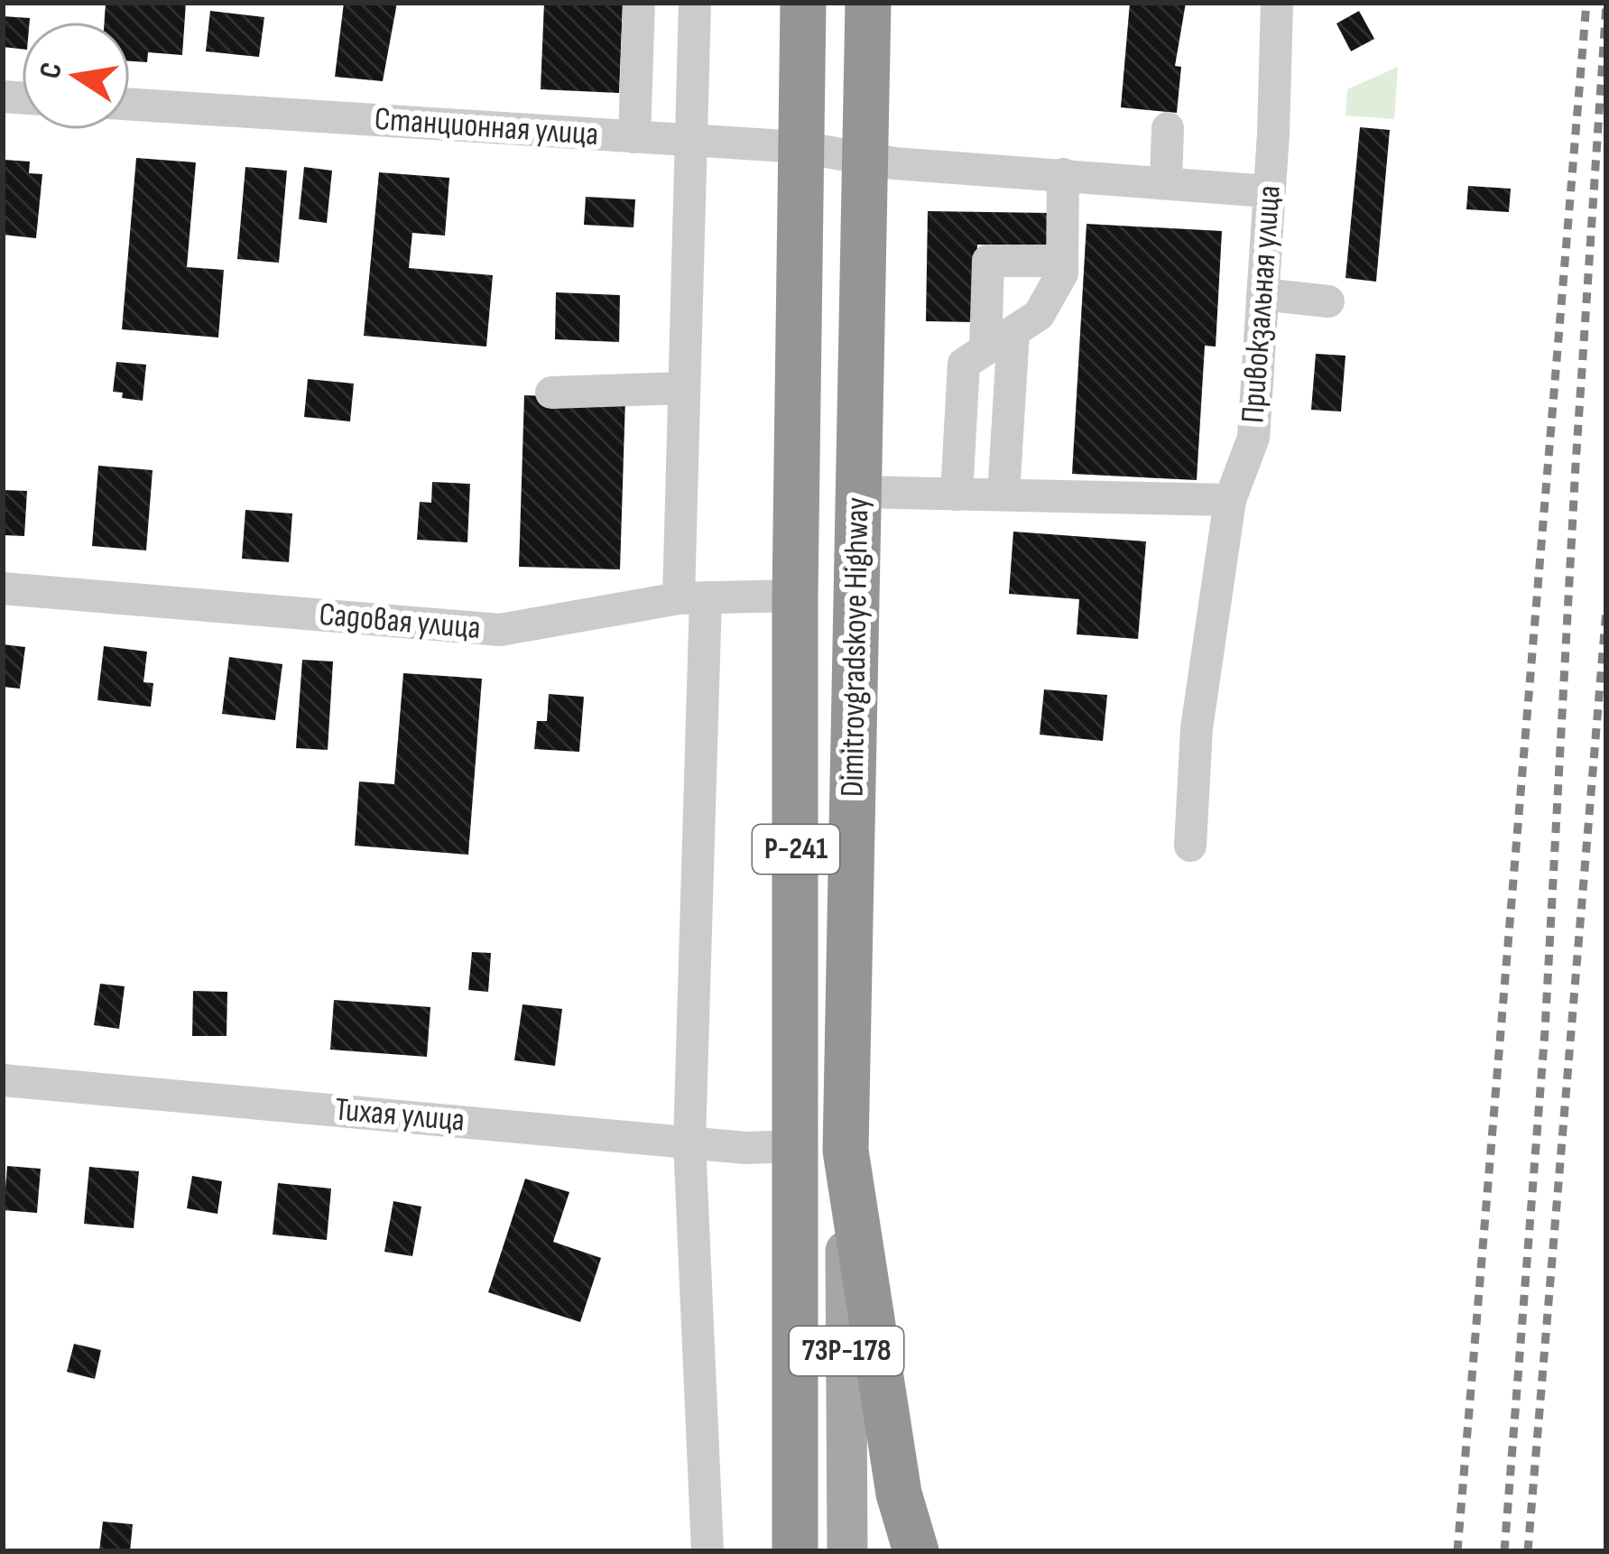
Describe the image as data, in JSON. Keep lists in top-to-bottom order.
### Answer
{
  "streets": {
    "highway": ["Dimitrovgradskoye Highway", "Р-241"],
    "main road": ["73Р-178"],
    "street": [
      "Станционная улица",
      "Привокзальная улица",
      "Садовая улица",
      "Тихая улица"
    ]
  },
  "crossings": [
    ["Станционная улица", "Привокзальная улица"],
    ["Станционная улица", "Dimitrovgradskoye Highway"],
    ["Садовая улица", "Dimitrovgradskoye Highway"],
    ["Dimitrovgradskoye Highway", "Р-241"],
    ["Dimitrovgradskoye Highway", "Тихая улица"]
  ],
  "north": "left"
}
